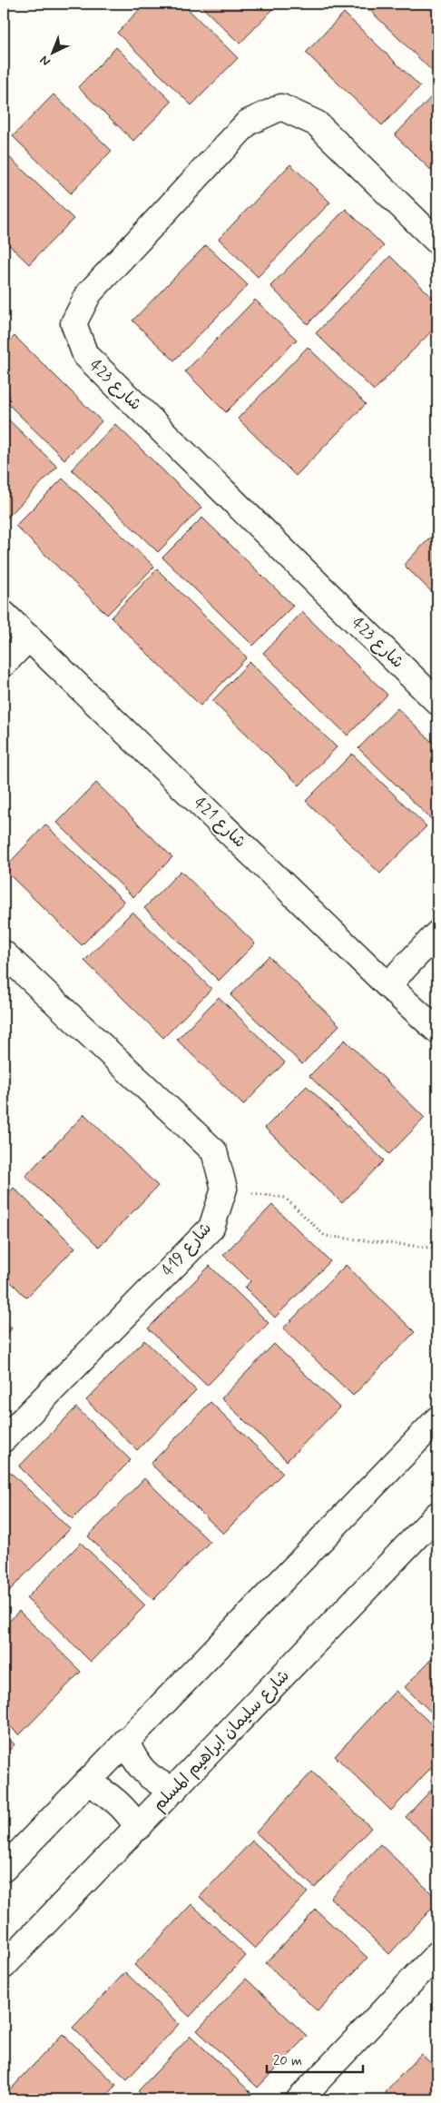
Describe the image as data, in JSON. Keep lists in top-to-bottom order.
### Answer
{
  "streets": {
    "street": [
      "شارع 423",
      "شارع 421",
      "شارع 419",
      "شارع سليمان ابراهيم المسلم"
    ]
  },
  "scale_bar": "20 m",
  "north": "bottom left"
}
